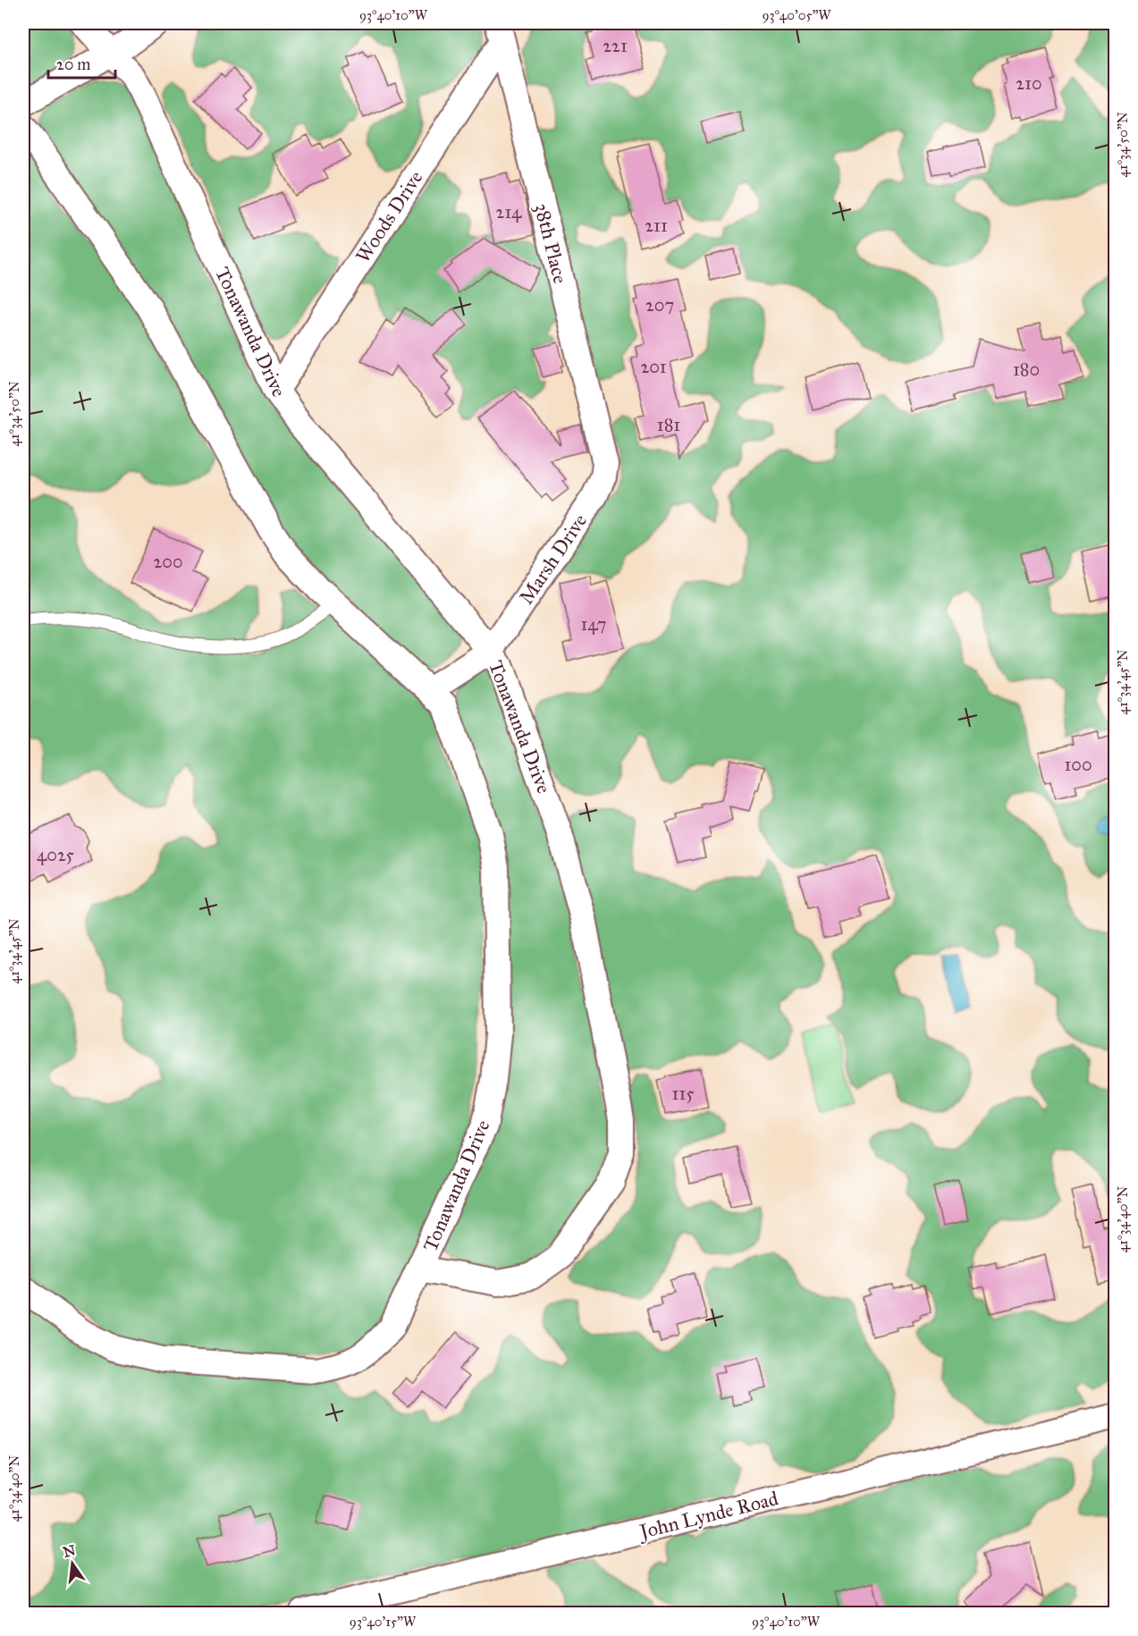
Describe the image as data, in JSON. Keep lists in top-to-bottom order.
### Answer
{
  "streets": {
    "street": [
      "Woods Drive",
      "38th Place",
      "Tonawanda Drive",
      "Marsh Drive",
      "John Lynde Road"
    ]
  },
  "crossings": [
    ["Woods Drive", "38th Place"],
    ["Woods Drive", "Tonawanda Drive"],
    ["38th Place", "Marsh Drive"],
    ["Tonawanda Drive", "Marsh Drive"]
  ],
  "house_numbers": [
    "221",
    "210",
    "214",
    "211",
    "207",
    "201",
    "180",
    "181",
    "200",
    "147",
    "100",
    "4025",
    "115"
  ],
  "scale_bar": "20 m",
  "north": "top",
  "coordinates": [
    "93°40'10\"W",
    "93°40'05\"W",
    "41°34'50\"N",
    "41°34'45\"N",
    "41°34'40\"N",
    "93°40'15\"W"
  ]
}
